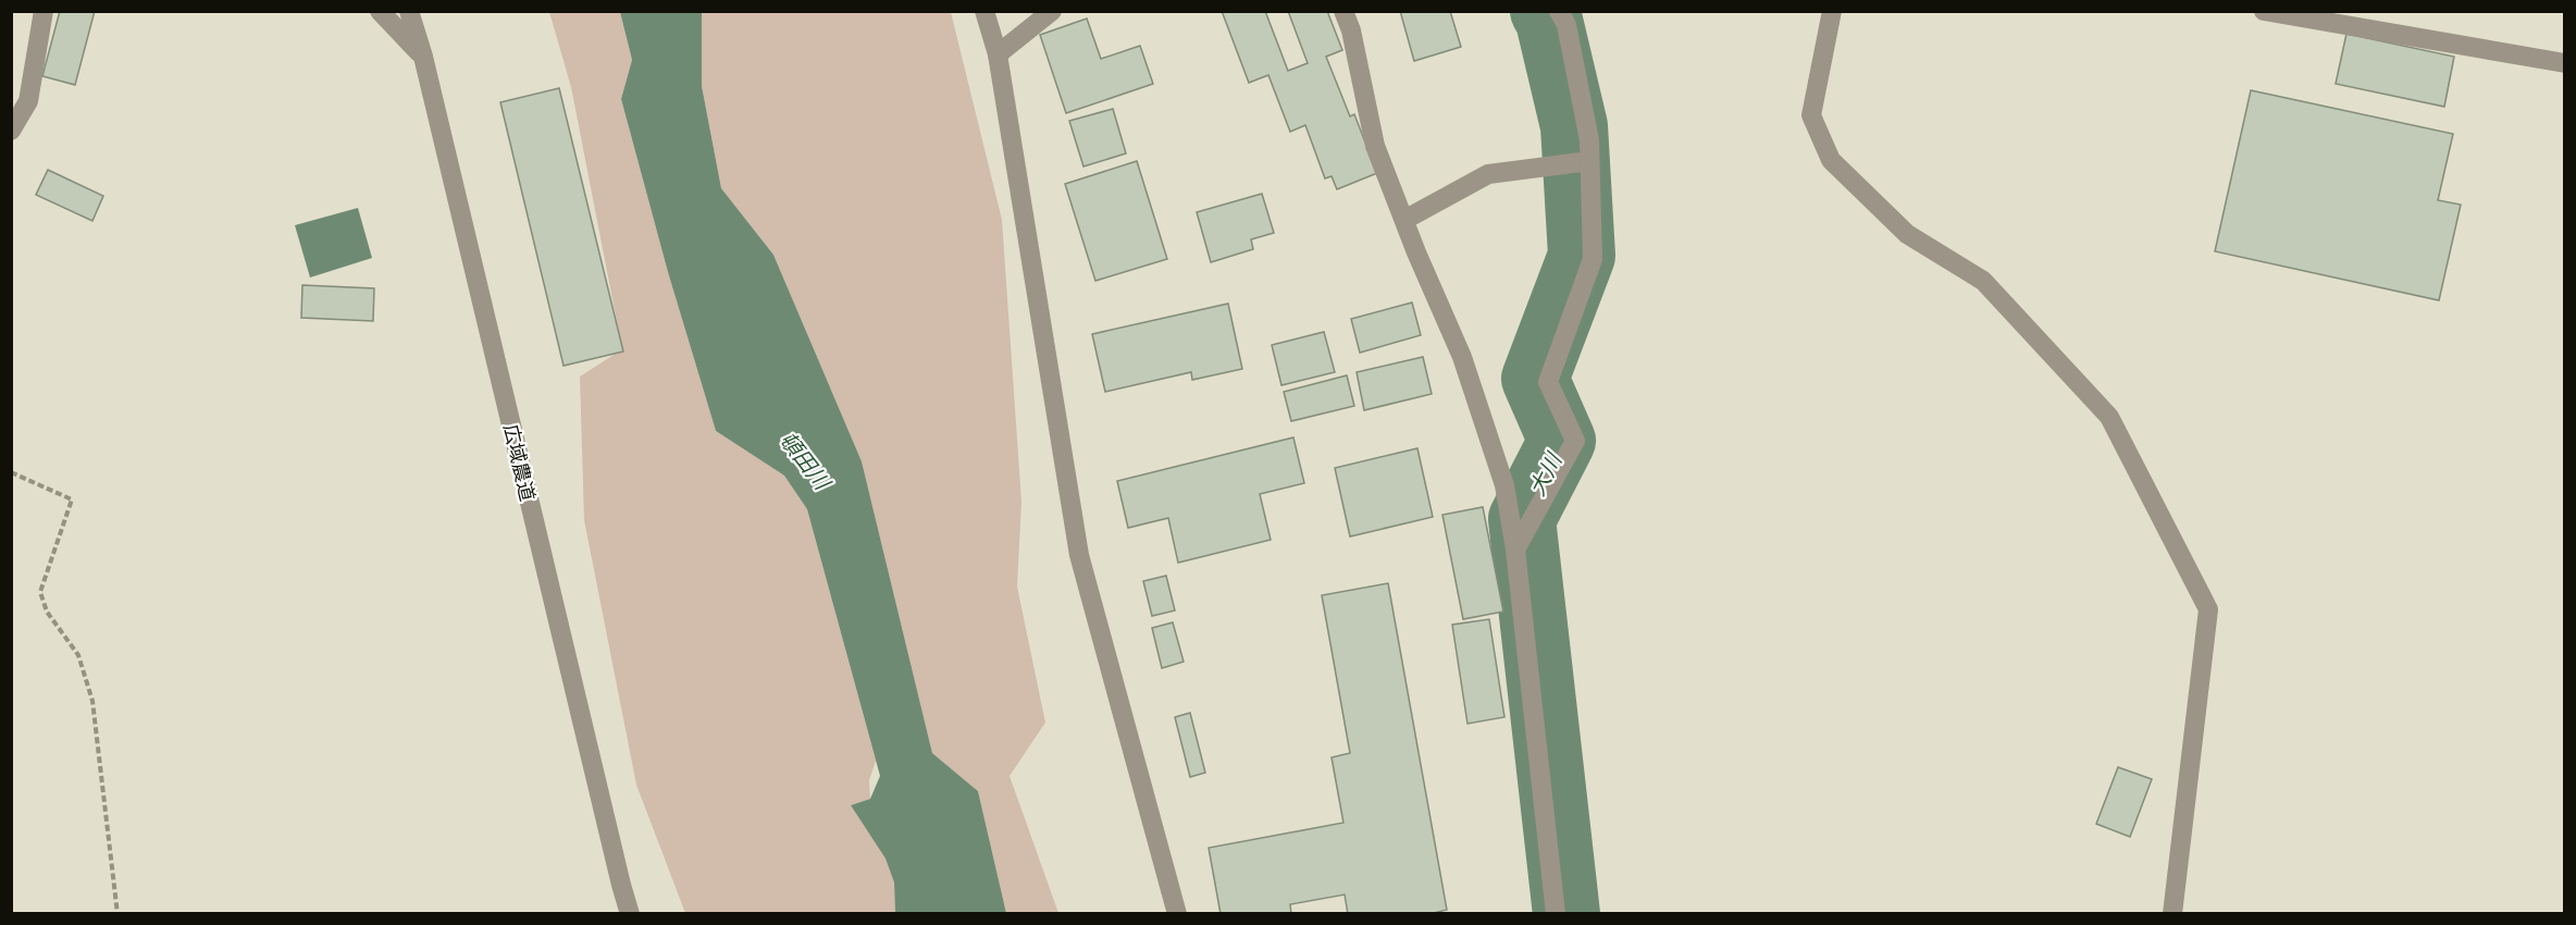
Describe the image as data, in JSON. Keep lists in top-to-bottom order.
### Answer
{
  "streets": {
    "street": ["広域農道"]
  },
  "water": ["頓田川", "大川"]
}
